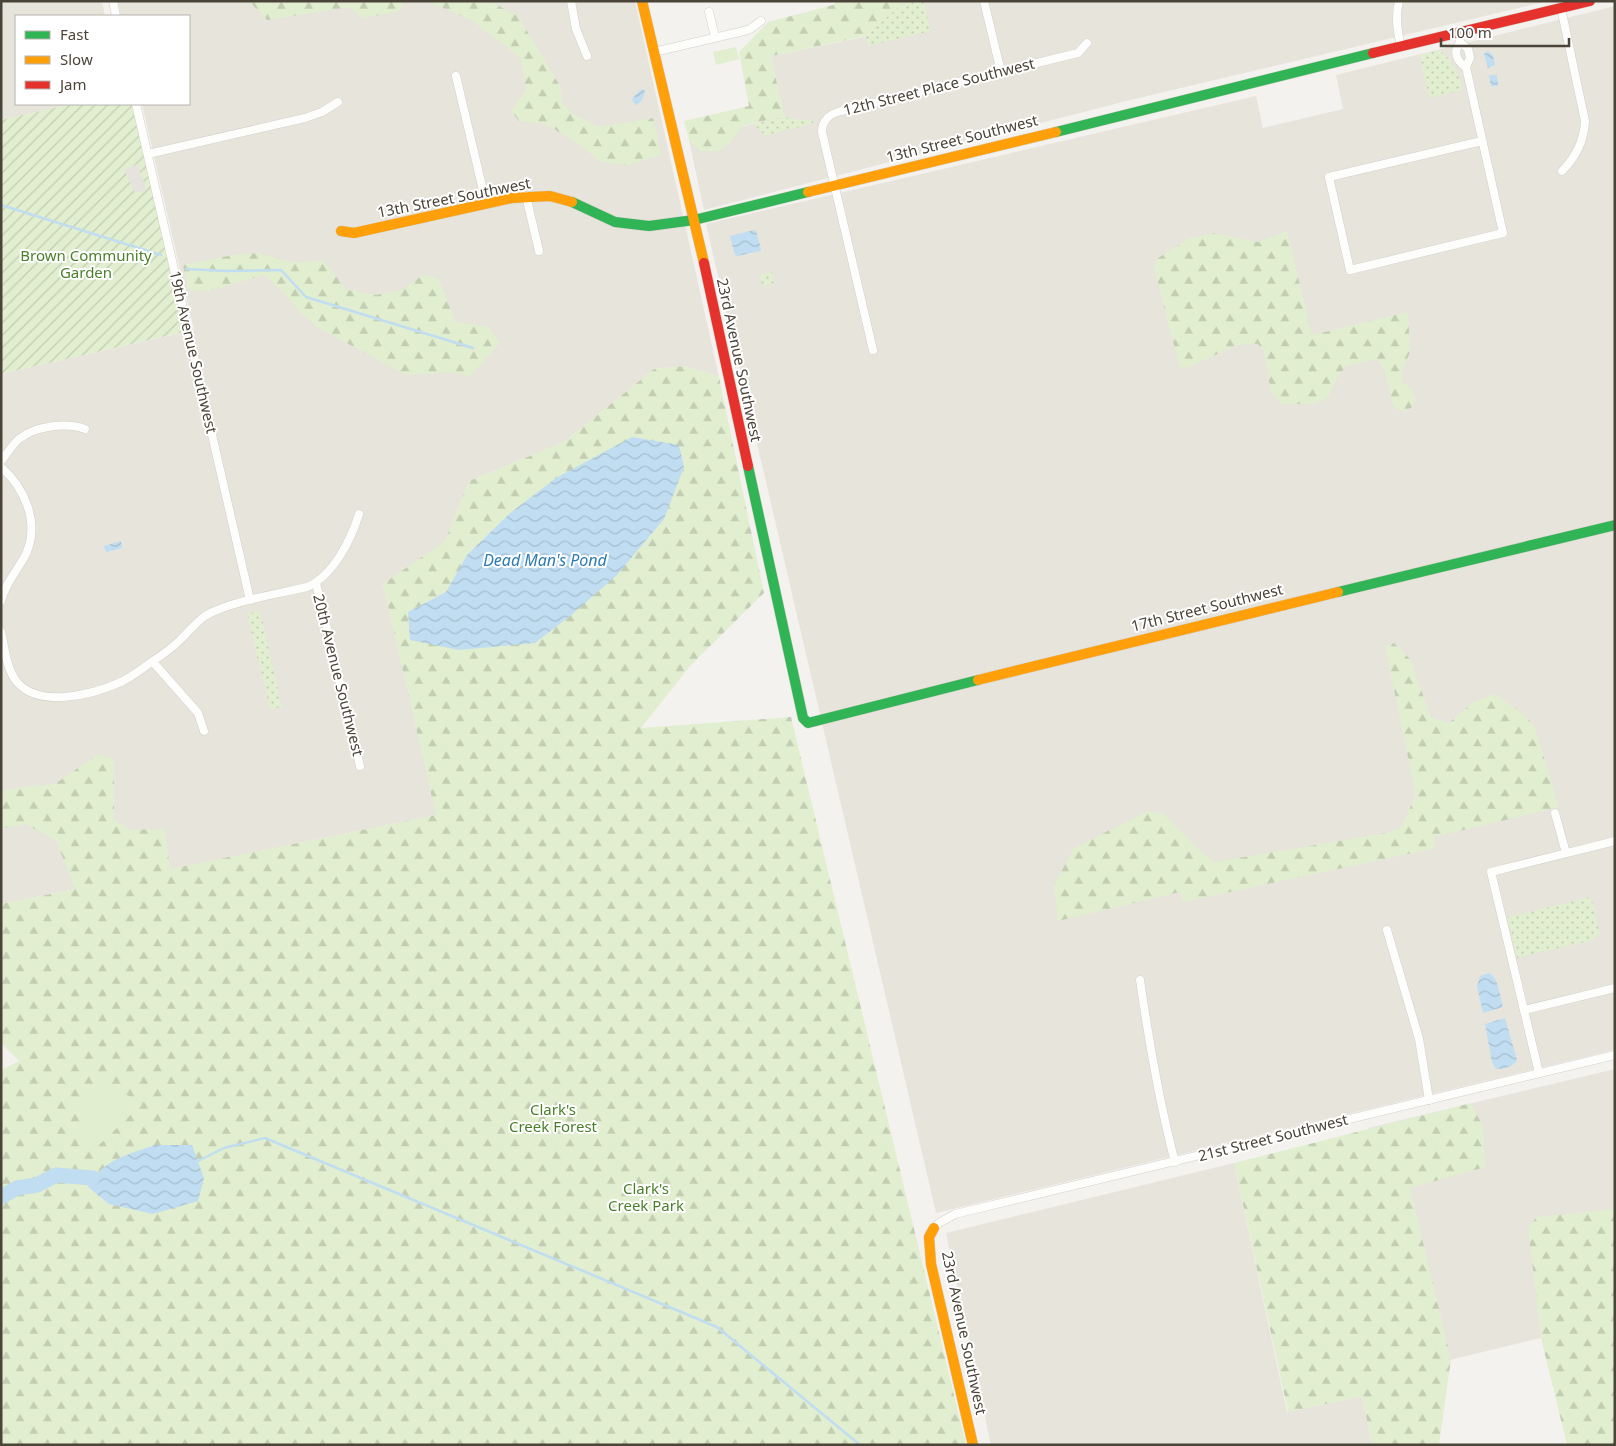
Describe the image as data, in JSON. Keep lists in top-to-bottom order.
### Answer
{
  "streets": {
    "street": [
      "12th Street Place Southwest",
      "13th Street Southwest",
      "19th Avenue Southwest",
      "23rd Avenue Southwest",
      "17th Street Southwest",
      "20th Avenue Southwest",
      "21st Street Southwest"
    ]
  },
  "crossings": [
    ["12th Street Place Southwest", "13th Street Southwest"],
    ["13th Street Southwest", "23rd Avenue Southwest"],
    ["23rd Avenue Southwest", "17th Street Southwest"],
    ["23rd Avenue Southwest", "21st Street Southwest"]
  ],
  "water": ["Dead Man's Pond"],
  "parks": ["Brown Community Garden", "Clark's Creek Forest", "Clark's Creek Park"],
  "legend": ["Fast", "Slow", "Jam"],
  "scale_bar": "100 m"
}
